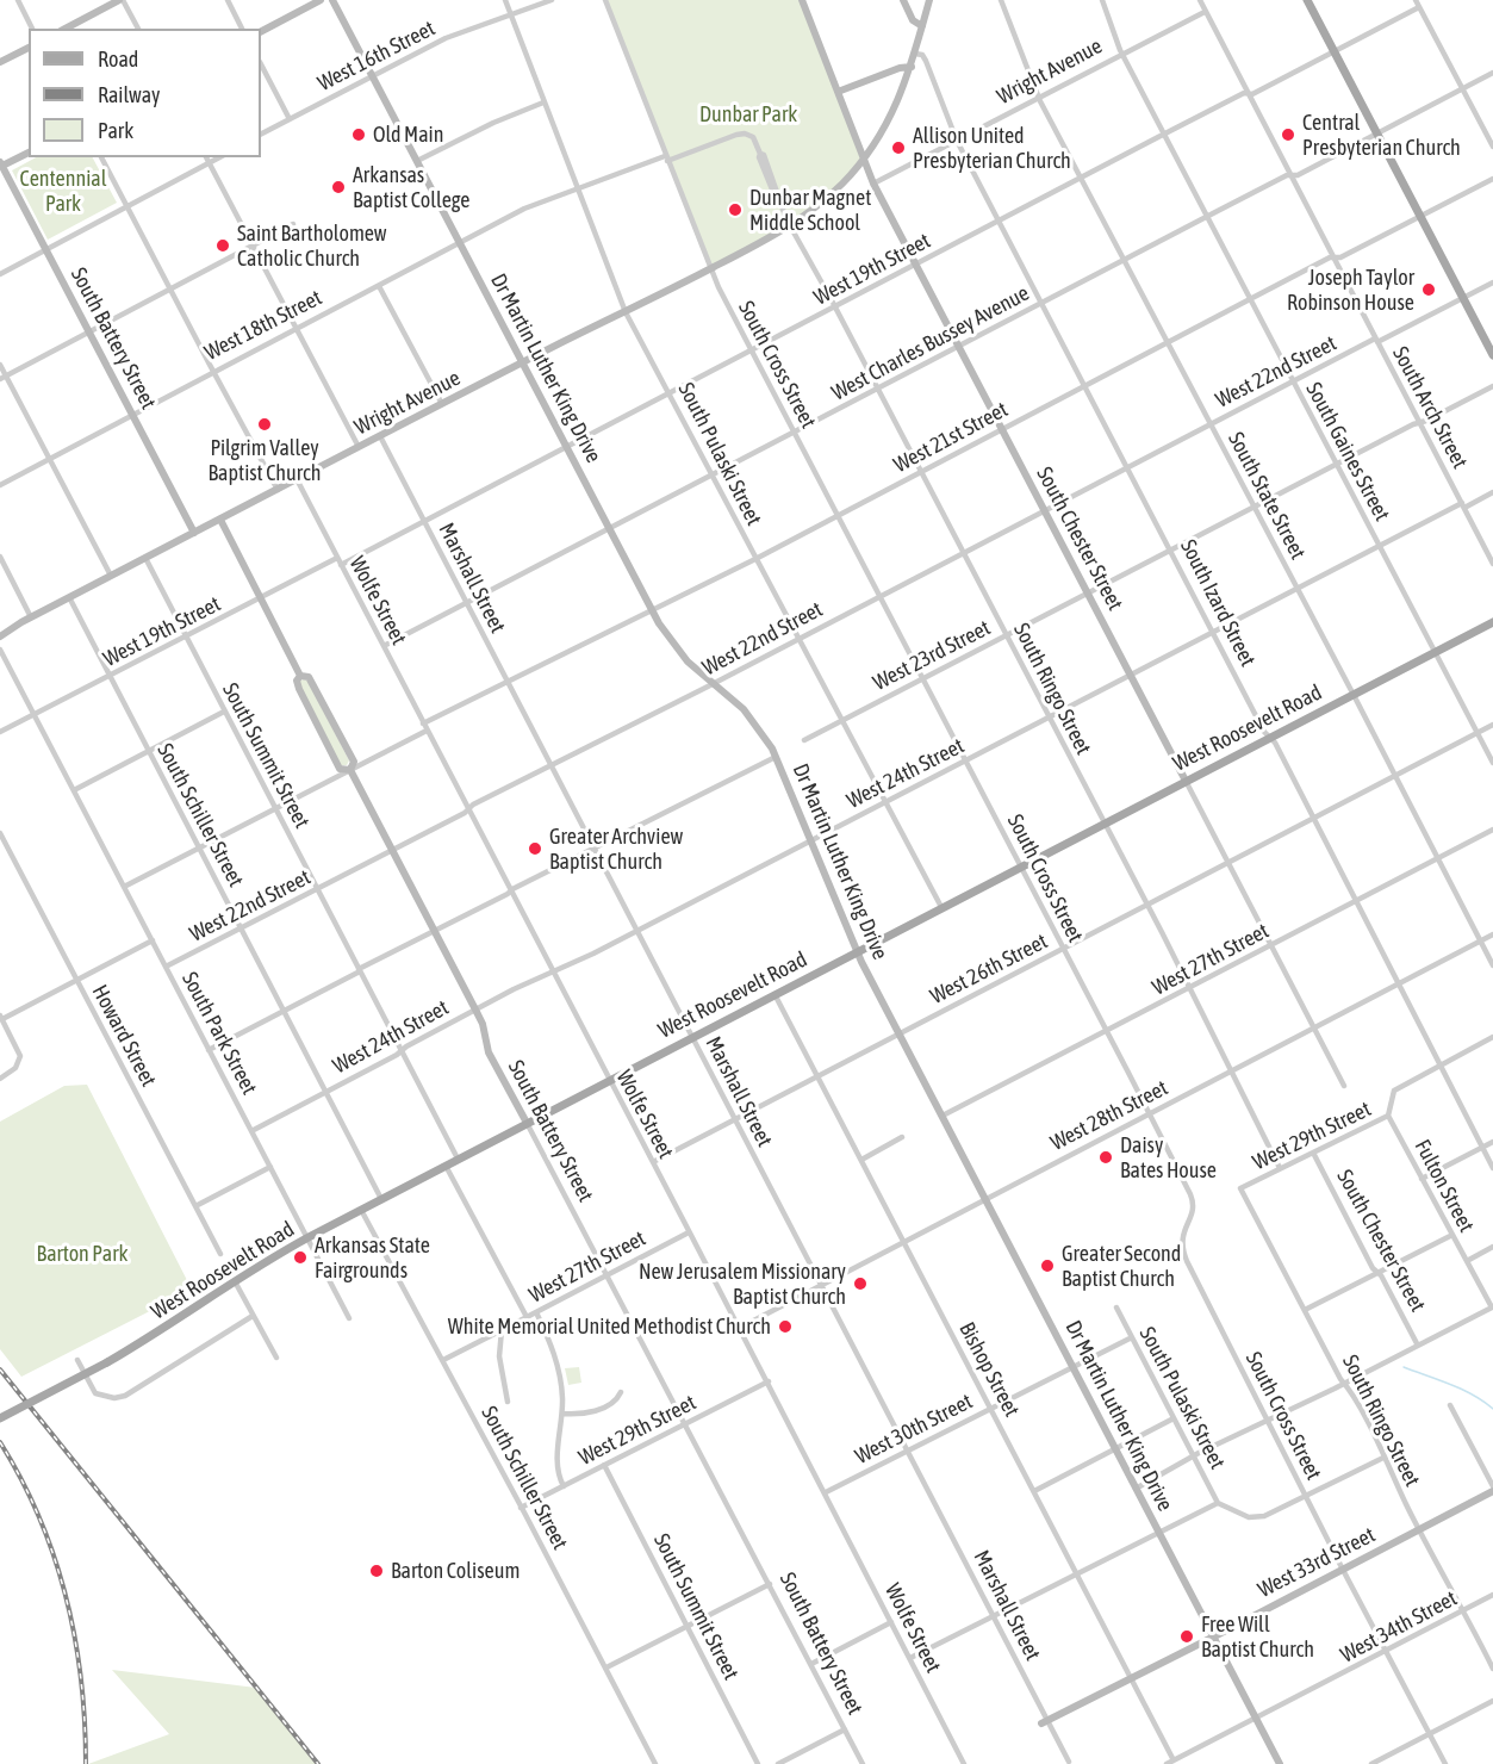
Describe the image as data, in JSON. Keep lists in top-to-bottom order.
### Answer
{
  "streets": {
    "main road": [
      "Wright Avenue",
      "South Battery Street",
      "Dr Martin Luther King Drive",
      "South Chester Street",
      "West Roosevelt Road",
      "West 33rd Street"
    ],
    "street": [
      "West 16th Street",
      "West 19th Street",
      "West 18th Street",
      "West Charles Bussey Avenue",
      "South Cross Street",
      "West 22nd Street",
      "South Arch Street",
      "West 21st Street",
      "South Gaines Street",
      "South Pulaski Street",
      "South State Street",
      "Marshall Street",
      "Wolfe Street",
      "South Izard Street",
      "West 23rd Street",
      "South Ringo Street",
      "South Summit Street",
      "West 24th Street",
      "South Schiller Street",
      "West 27th Street",
      "West 26th Street",
      "South Park Street",
      "Howard Street",
      "West 28th Street",
      "West 29th Street",
      "Fulton Street",
      "Bishop Street",
      "West 30th Street",
      "West 34th Street"
    ]
  },
  "crossings": [
    ["West 16th Street", "Dr Martin Luther King Drive"],
    ["West 16th Street", "South Pulaski Street"],
    ["Wright Avenue", "South Battery Street"],
    ["Wright Avenue", "South Cross Street"],
    ["Wright Avenue", "Dr Martin Luther King Drive"],
    ["Wright Avenue", "South Arch Street"],
    ["Wright Avenue", "South Gaines Street"],
    ["Wright Avenue", "South Pulaski Street"],
    ["Wright Avenue", "South State Street"],
    ["Wright Avenue", "South Chester Street"],
    ["Wright Avenue", "Marshall Street"],
    ["Wright Avenue", "Wolfe Street"],
    ["Wright Avenue", "South Izard Street"],
    ["Wright Avenue", "South Ringo Street"],
    ["Wright Avenue", "South Summit Street"],
    ["Wright Avenue", "South Schiller Street"],
    ["West 19th Street", "South Battery Street"],
    ["West 19th Street", "South Cross Street"],
    ["West 19th Street", "Dr Martin Luther King Drive"],
    ["West 19th Street", "South Arch Street"],
    ["West 19th Street", "South Gaines Street"],
    ["West 19th Street", "South Pulaski Street"],
    ["West 19th Street", "South State Street"],
    ["West 19th Street", "South Chester Street"],
    ["West 19th Street", "Marshall Street"],
    ["West 19th Street", "Wolfe Street"],
    ["West 19th Street", "South Izard Street"],
    ["West 19th Street", "South Ringo Street"],
    ["West 19th Street", "South Summit Street"],
    ["West 19th Street", "South Schiller Street"],
    ["West 19th Street", "South Park Street"],
    ["West 18th Street", "South Battery Street"],
    ["West 18th Street", "South Cross Street"],
    ["West 18th Street", "Dr Martin Luther King Drive"],
    ["West 18th Street", "South Pulaski Street"],
    ["West 18th Street", "South Ringo Street"],
    ["South Battery Street", "West 22nd Street"],
    ["South Battery Street", "West 21st Street"],
    ["South Battery Street", "West Roosevelt Road"],
    ["South Battery Street", "West 24th Street"],
    ["South Battery Street", "West 27th Street"],
    ["South Battery Street", "West 29th Street"],
    ["West Charles Bussey Avenue", "South Cross Street"],
    ["West Charles Bussey Avenue", "Dr Martin Luther King Drive"],
    ["West Charles Bussey Avenue", "South Arch Street"],
    ["West Charles Bussey Avenue", "South Gaines Street"],
    ["West Charles Bussey Avenue", "South Pulaski Street"],
    ["West Charles Bussey Avenue", "South State Street"],
    ["West Charles Bussey Avenue", "South Chester Street"],
    ["West Charles Bussey Avenue", "Marshall Street"],
    ["West Charles Bussey Avenue", "Wolfe Street"],
    ["West Charles Bussey Avenue", "South Izard Street"],
    ["West Charles Bussey Avenue", "South Ringo Street"],
    ["South Cross Street", "West 22nd Street"],
    ["South Cross Street", "West 21st Street"],
    ["South Cross Street", "West 23rd Street"],
    ["South Cross Street", "West Roosevelt Road"],
    ["South Cross Street", "West 24th Street"],
    ["South Cross Street", "West 27th Street"],
    ["South Cross Street", "West 26th Street"],
    ["South Cross Street", "West 28th Street"],
    ["South Cross Street", "West 33rd Street"],
    ["South Cross Street", "West 34th Street"],
    ["Dr Martin Luther King Drive", "West 22nd Street"],
    ["Dr Martin Luther King Drive", "West 21st Street"],
    ["Dr Martin Luther King Drive", "West Roosevelt Road"],
    ["Dr Martin Luther King Drive", "West 24th Street"],
    ["Dr Martin Luther King Drive", "West 27th Street"],
    ["Dr Martin Luther King Drive", "West 26th Street"],
    ["Dr Martin Luther King Drive", "West 28th Street"],
    ["Dr Martin Luther King Drive", "West 30th Street"],
    ["Dr Martin Luther King Drive", "West 33rd Street"],
    ["Dr Martin Luther King Drive", "West 34th Street"],
    ["West 22nd Street", "South Arch Street"],
    ["West 22nd Street", "South Gaines Street"],
    ["West 22nd Street", "South Pulaski Street"],
    ["West 22nd Street", "South State Street"],
    ["West 22nd Street", "South Chester Street"],
    ["West 22nd Street", "Marshall Street"],
    ["West 22nd Street", "Wolfe Street"],
    ["West 22nd Street", "South Izard Street"],
    ["West 22nd Street", "South Ringo Street"],
    ["West 22nd Street", "South Summit Street"],
    ["West 22nd Street", "South Schiller Street"],
    ["West 22nd Street", "South Park Street"],
    ["South Arch Street", "West 21st Street"],
    ["South Arch Street", "West 23rd Street"],
    ["South Arch Street", "West 24th Street"],
    ["West 21st Street", "South Gaines Street"],
    ["West 21st Street", "South Pulaski Street"],
    ["West 21st Street", "South State Street"],
    ["West 21st Street", "South Chester Street"],
    ["West 21st Street", "Marshall Street"],
    ["West 21st Street", "Wolfe Street"],
    ["West 21st Street", "South Izard Street"],
    ["West 21st Street", "South Ringo Street"],
    ["West 21st Street", "South Summit Street"],
    ["West 21st Street", "South Schiller Street"],
    ["West 21st Street", "South Park Street"],
    ["South Gaines Street", "West 23rd Street"],
    ["South Gaines Street", "West Roosevelt Road"],
    ["South Gaines Street", "West 24th Street"],
    ["South Gaines Street", "West 26th Street"],
    ["South Pulaski Street", "West 23rd Street"],
    ["South Pulaski Street", "West Roosevelt Road"],
    ["South Pulaski Street", "West 24th Street"],
    ["South Pulaski Street", "West 30th Street"],
    ["South State Street", "West 23rd Street"],
    ["South State Street", "West Roosevelt Road"],
    ["South State Street", "West 24th Street"],
    ["South State Street", "West 27th Street"],
    ["South State Street", "West 26th Street"],
    ["South State Street", "West 28th Street"],
    ["South Chester Street", "West 23rd Street"],
    ["South Chester Street", "West Roosevelt Road"],
    ["South Chester Street", "West 24th Street"],
    ["South Chester Street", "West 27th Street"],
    ["South Chester Street", "West 26th Street"],
    ["South Chester Street", "West 28th Street"],
    ["South Chester Street", "West 29th Street"],
    ["Marshall Street", "West Roosevelt Road"],
    ["Marshall Street", "West 24th Street"],
    ["Marshall Street", "West 26th Street"],
    ["Marshall Street", "West 28th Street"],
    ["Marshall Street", "West 30th Street"],
    ["Marshall Street", "West 33rd Street"],
    ["Wolfe Street", "West Roosevelt Road"],
    ["Wolfe Street", "West 24th Street"],
    ["Wolfe Street", "West 27th Street"],
    ["Wolfe Street", "West 26th Street"],
    ["Wolfe Street", "West 28th Street"],
    ["Wolfe Street", "West 29th Street"],
    ["Wolfe Street", "West 30th Street"],
    ["South Izard Street", "West 23rd Street"],
    ["South Izard Street", "West Roosevelt Road"],
    ["South Izard Street", "West 24th Street"],
    ["South Izard Street", "West 27th Street"],
    ["South Izard Street", "West 26th Street"],
    ["South Izard Street", "West 28th Street"],
    ["South Izard Street", "West 29th Street"],
    ["West 23rd Street", "South Ringo Street"],
    ["South Ringo Street", "West Roosevelt Road"],
    ["South Ringo Street", "West 24th Street"],
    ["South Ringo Street", "West 27th Street"],
    ["South Ringo Street", "West 26th Street"],
    ["South Ringo Street", "West 28th Street"],
    ["South Ringo Street", "West 29th Street"],
    ["South Ringo Street", "West 33rd Street"],
    ["South Ringo Street", "West 34th Street"],
    ["West Roosevelt Road", "South Summit Street"],
    ["West Roosevelt Road", "South Schiller Street"],
    ["West Roosevelt Road", "South Park Street"],
    ["West Roosevelt Road", "Bishop Street"],
    ["South Summit Street", "West 24th Street"],
    ["South Summit Street", "West 29th Street"],
    ["West 24th Street", "South Schiller Street"],
    ["West 24th Street", "South Park Street"],
    ["South Schiller Street", "West 27th Street"],
    ["South Schiller Street", "West 29th Street"],
    ["West 26th Street", "Bishop Street"],
    ["West 28th Street", "Bishop Street"],
    ["West 29th Street", "Fulton Street"],
    ["Bishop Street", "West 30th Street"],
    ["Bishop Street", "West 33rd Street"],
    ["Bishop Street", "West 34th Street"]
  ],
  "parks": ["Dunbar Park", "Centennial Park", "Barton Park"],
  "places": [
    "Old Main",
    "Central Presbyterian Church",
    "Allison United Presbyterian Church",
    "Arkansas Baptist College",
    "Dunbar Magnet Middle School",
    "Saint Bartholomew Catholic Church",
    "Joseph Taylor Robinson House",
    "Pilgrim Valley Baptist Church",
    "Greater Archview Baptist Church",
    "Daisy Bates House",
    "Arkansas State Fairgrounds",
    "Greater Second Baptist Church",
    "New Jerusalem Missionary Baptist Church",
    "White Memorial United Methodist Church",
    "Barton Coliseum",
    "Free Will Baptist Church"
  ],
  "legend": ["Road", "Railway", "Park"]
}
